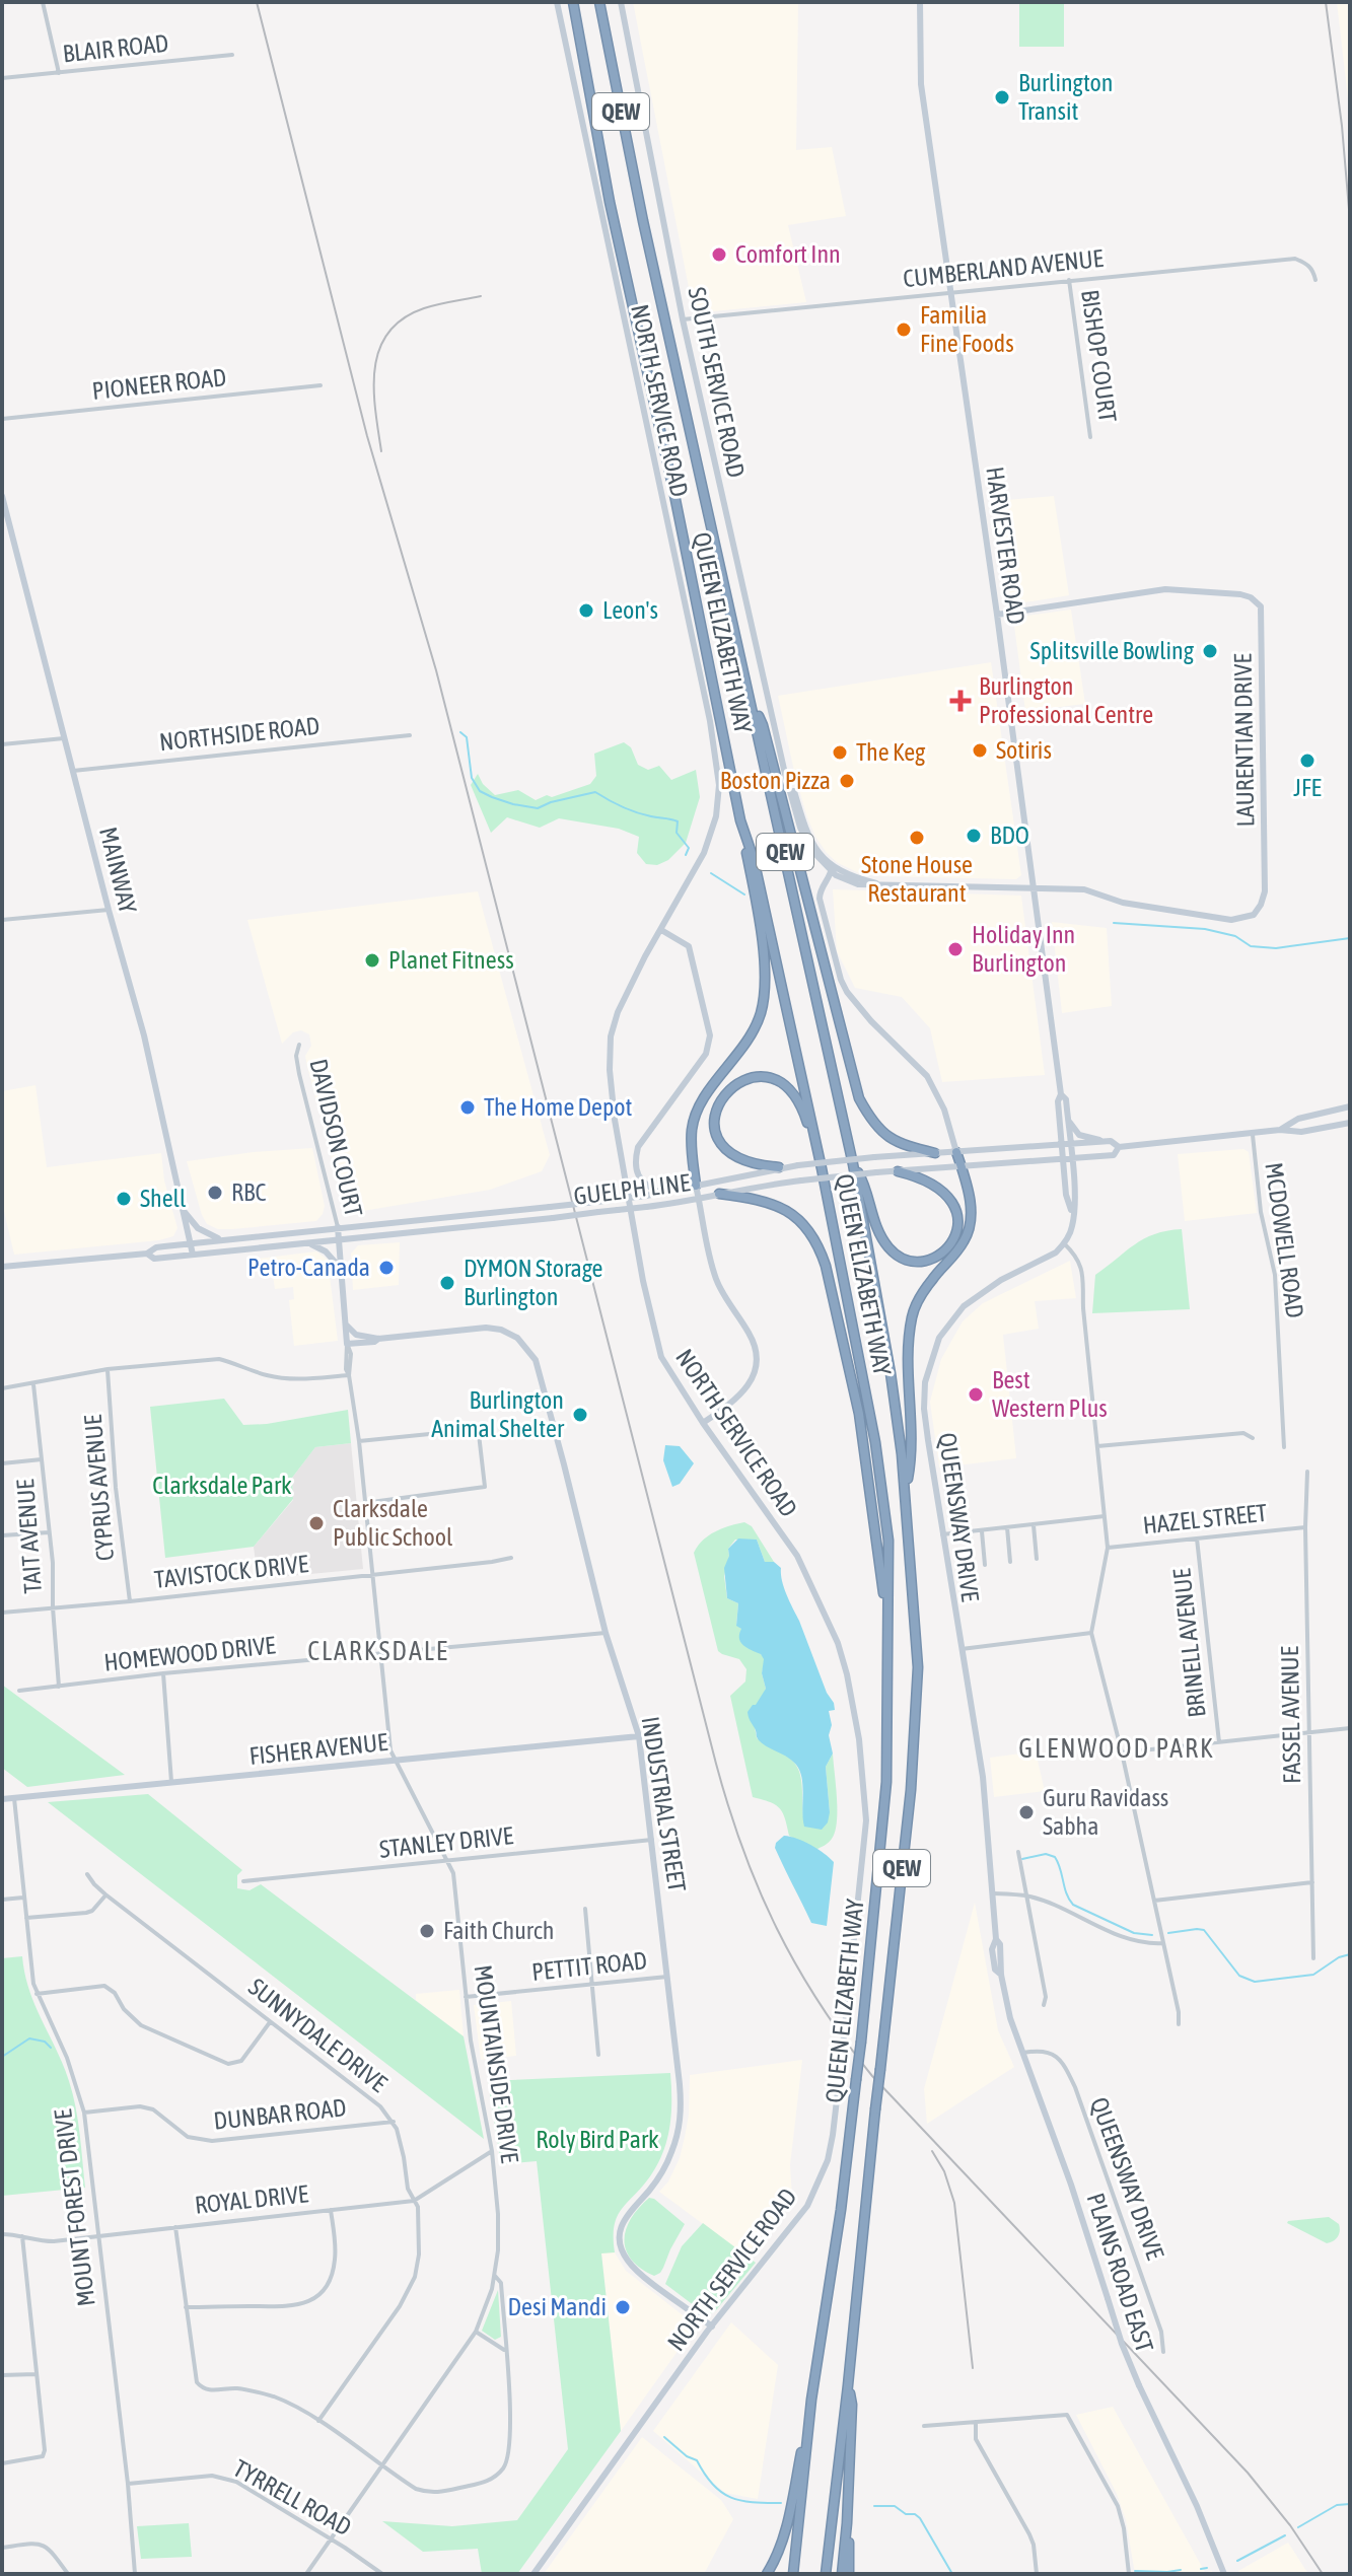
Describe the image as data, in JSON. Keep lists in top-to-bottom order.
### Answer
{
  "streets": {
    "highway": ["QEW", "QUEEN ELIZABETH WAY"],
    "street": [
      "BLAIR ROAD",
      "CUMBERLAND AVENUE",
      "BISHOP COURT",
      "SOUTH SERVICE ROAD",
      "PIONEER ROAD",
      "NORTH SERVICE ROAD",
      "HARVESTER ROAD",
      "NORTHSIDE ROAD",
      "LAURENTIAN DRIVE",
      "MAINWAY",
      "DAVIDSON COURT",
      "GUELPH LINE",
      "MCDOWELL ROAD",
      "CYPRUS AVENUE",
      "QUEENSWAY DRIVE",
      "HAZEL STREET",
      "TAIT AVENUE",
      "TAVISTOCK DRIVE",
      "BRINELL AVENUE",
      "HOMEWOOD DRIVE",
      "FASSEL AVENUE",
      "FISHER AVENUE",
      "INDUSTRIAL STREET",
      "STANLEY DRIVE",
      "PETTIT ROAD",
      "SUNNYDALE DRIVE",
      "MOUNTAINSIDE DRIVE",
      "DUNBAR ROAD",
      "ROYAL DRIVE",
      "MOUNT FOREST DRIVE",
      "PLAINS ROAD EAST",
      "TYRRELL ROAD"
    ]
  },
  "crossings": [
    ["CUMBERLAND AVENUE", "BISHOP COURT"],
    ["CUMBERLAND AVENUE", "SOUTH SERVICE ROAD"],
    ["CUMBERLAND AVENUE", "HARVESTER ROAD"],
    ["NORTH SERVICE ROAD", "INDUSTRIAL STREET"],
    ["HARVESTER ROAD", "LAURENTIAN DRIVE"],
    ["HARVESTER ROAD", "GUELPH LINE"],
    ["NORTHSIDE ROAD", "MAINWAY"],
    ["MAINWAY", "GUELPH LINE"],
    ["DAVIDSON COURT", "GUELPH LINE"],
    ["DAVIDSON COURT", "MOUNTAINSIDE DRIVE"],
    ["GUELPH LINE", "MCDOWELL ROAD"],
    ["GUELPH LINE", "MOUNTAINSIDE DRIVE"],
    ["CYPRUS AVENUE", "TAVISTOCK DRIVE"],
    ["QUEENSWAY DRIVE", "PLAINS ROAD EAST"],
    ["HAZEL STREET", "BRINELL AVENUE"],
    ["HAZEL STREET", "FASSEL AVENUE"],
    ["TAIT AVENUE", "TAVISTOCK DRIVE"],
    ["TAIT AVENUE", "HOMEWOOD DRIVE"],
    ["TAVISTOCK DRIVE", "MOUNTAINSIDE DRIVE"],
    ["HOMEWOOD DRIVE", "INDUSTRIAL STREET"],
    ["HOMEWOOD DRIVE", "MOUNTAINSIDE DRIVE"],
    ["FISHER AVENUE", "INDUSTRIAL STREET"],
    ["FISHER AVENUE", "MOUNTAINSIDE DRIVE"],
    ["FISHER AVENUE", "MOUNT FOREST DRIVE"],
    ["INDUSTRIAL STREET", "STANLEY DRIVE"],
    ["INDUSTRIAL STREET", "PETTIT ROAD"],
    ["INDUSTRIAL STREET", "MOUNTAINSIDE DRIVE"],
    ["STANLEY DRIVE", "MOUNTAINSIDE DRIVE"],
    ["PETTIT ROAD", "MOUNTAINSIDE DRIVE"],
    ["SUNNYDALE DRIVE", "DUNBAR ROAD"],
    ["SUNNYDALE DRIVE", "ROYAL DRIVE"],
    ["MOUNTAINSIDE DRIVE", "ROYAL DRIVE"],
    ["MOUNTAINSIDE DRIVE", "TYRRELL ROAD"],
    ["DUNBAR ROAD", "MOUNT FOREST DRIVE"],
    ["ROYAL DRIVE", "MOUNT FOREST DRIVE"],
    ["MOUNT FOREST DRIVE", "TYRRELL ROAD"]
  ],
  "districts": ["CLARKSDALE", "GLENWOOD PARK"],
  "parks": ["Clarksdale Park", "Roly Bird Park"],
  "places": {
    "other": [
      "Burlington Transit",
      "Comfort Inn",
      "Familia Fine Foods",
      "Leon's",
      "Splitsville Bowling",
      "Sotiris",
      "The Keg",
      "JFE",
      "Boston Pizza",
      "BDO",
      "Stone House Restaurant",
      "Holiday Inn Burlington",
      "Planet Fitness",
      "The Home Depot",
      "RBC",
      "Shell",
      "Petro-Canada",
      "DYMON Storage Burlington",
      "Best Western Plus",
      "Burlington Animal Shelter",
      "Clarksdale Public School",
      "Guru Ravidass Sabha",
      "Faith Church",
      "Desi Mandi"
    ],
    "health": ["Burlington Professional Centre"]
  }
}
